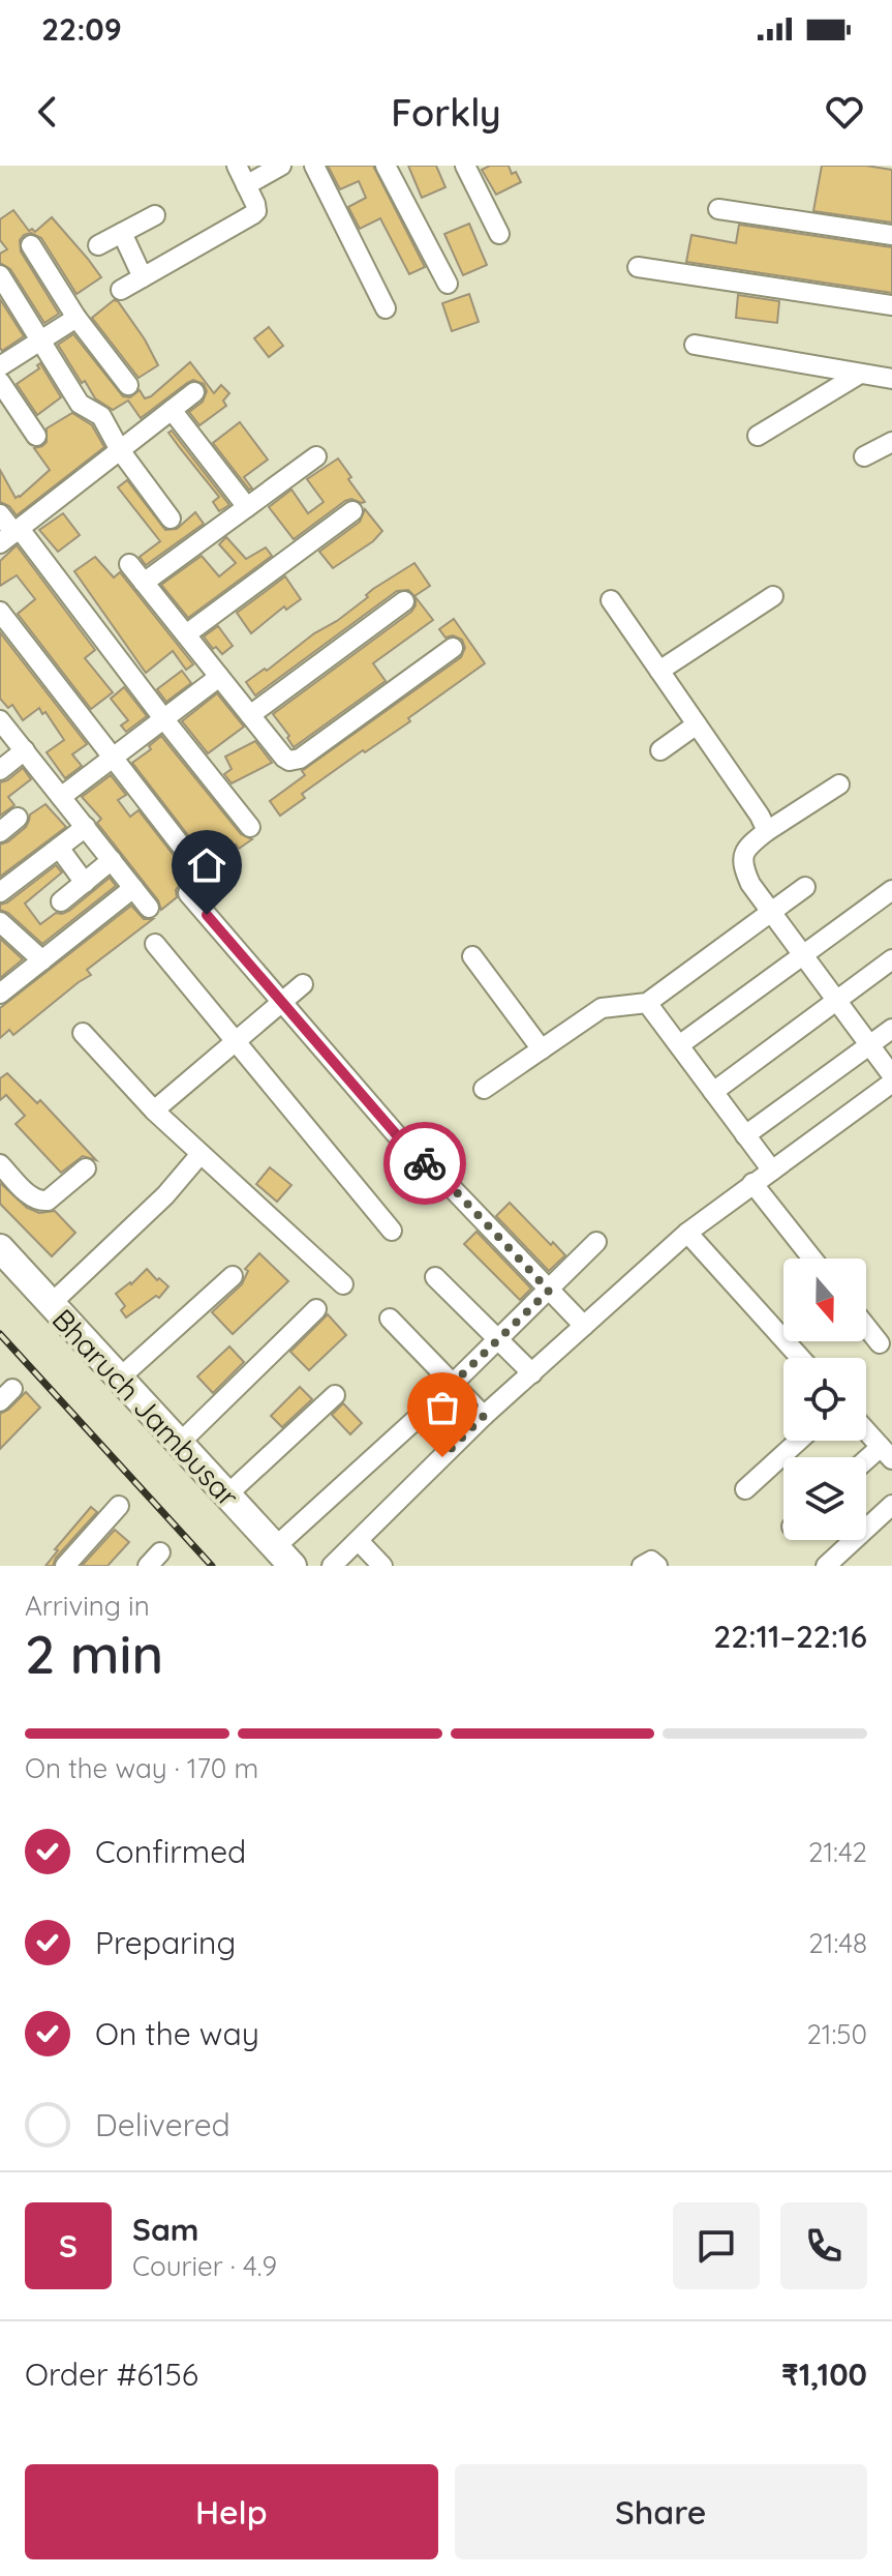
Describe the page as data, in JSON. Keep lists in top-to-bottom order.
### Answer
{
  "streets": {
    "highway": ["Bharuch Jambusar"]
  },
  "north": "bottom",
  "page": {
    "status": "22:09",
    "header": "Forkly",
    "heading": ["2 min", "Arriving in", "22:11–22:16"],
    "panel": [
      "Sam",
      "Courier · 4.9",
      "Order #6156",
      "₹1,100"
    ],
    "bar": "On the way · 170 m",
    "list": [
      ["Confirmed", "21:42"],
      ["Preparing", "21:48"],
      ["On the way", "21:50"],
      "Delivered"
    ],
    "round": "S",
    "buttons": ["Help", "Share"]
  }
}
